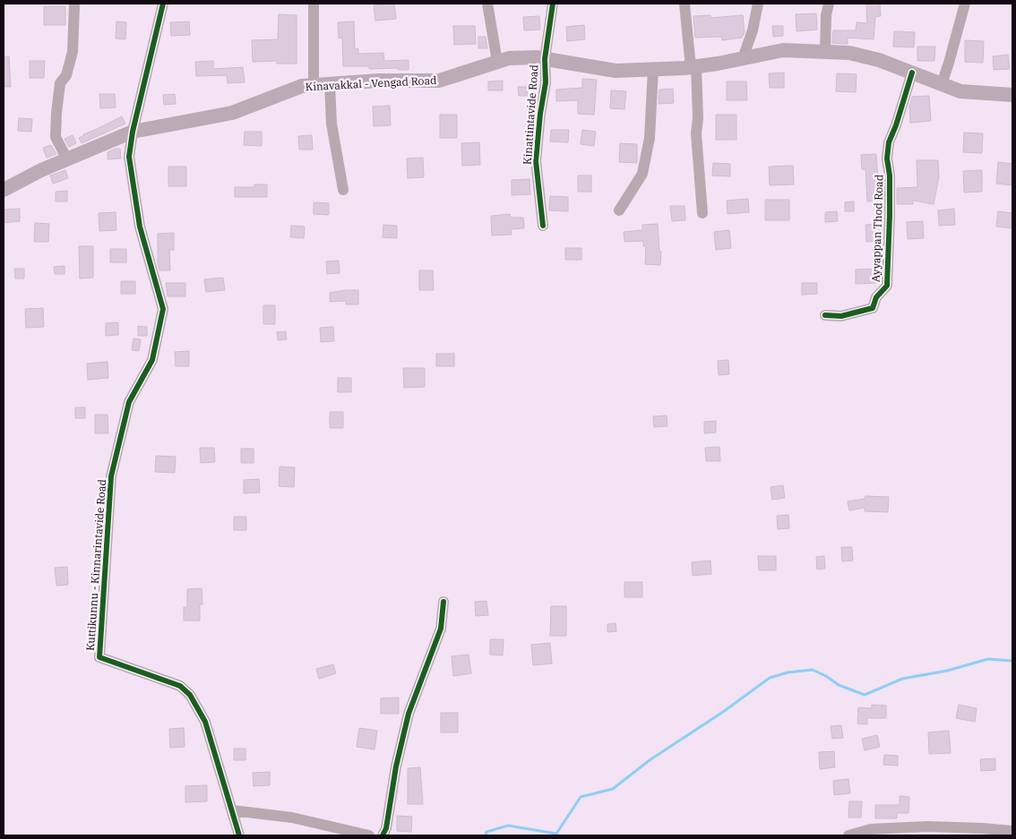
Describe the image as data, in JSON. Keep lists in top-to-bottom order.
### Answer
{
  "streets": {
    "main road": ["Kinavakkal - Vengad Road"],
    "street": ["Kinattintavide Road", "Ayyappan Thod Road", "Kuttikunnu - Kinnarintavide Road"]
  },
  "crossings": [
    ["Kinavakkal - Vengad Road", "Kinattintavide Road"],
    ["Kinavakkal - Vengad Road", "Ayyappan Thod Road"],
    ["Kinavakkal - Vengad Road", "Kuttikunnu - Kinnarintavide Road"]
  ]
}
